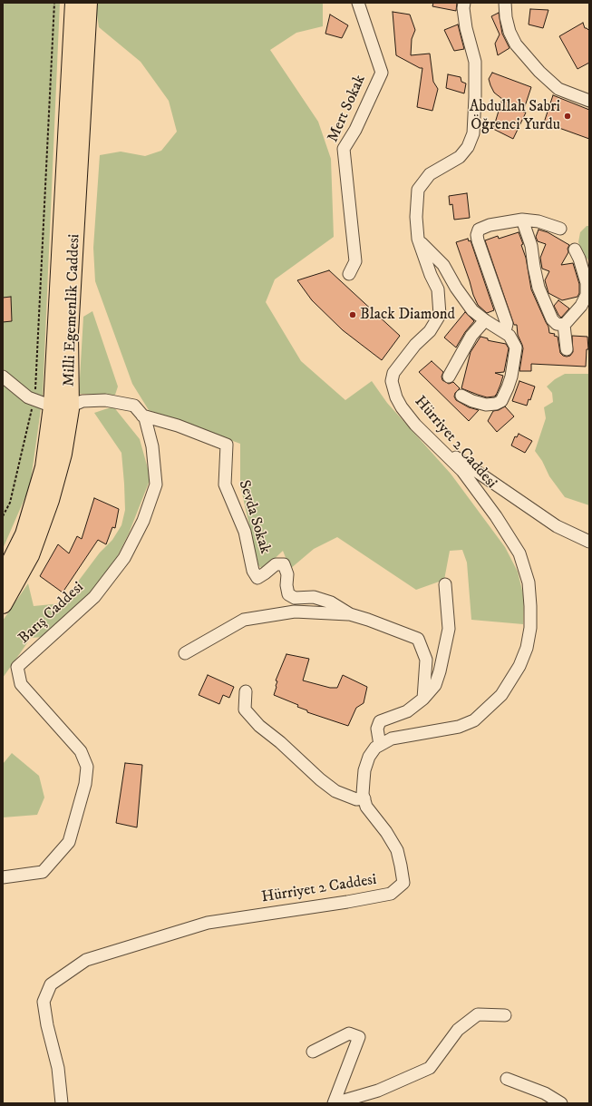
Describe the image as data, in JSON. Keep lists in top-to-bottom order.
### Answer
{
  "streets": {
    "highway": ["Milli Egemenlik Caddesi"],
    "street": [
      "Mert Sokak",
      "Hürriyet 2 Caddesi",
      "Sevda Sokak",
      "Barış Caddesi"
    ]
  },
  "crossings": [
    ["Milli Egemenlik Caddesi", "Barış Caddesi"],
    ["Sevda Sokak", "Barış Caddesi"]
  ],
  "places": ["Abdullah Sabri Öğrenci Yurdu", "Black Diamond"]
}
